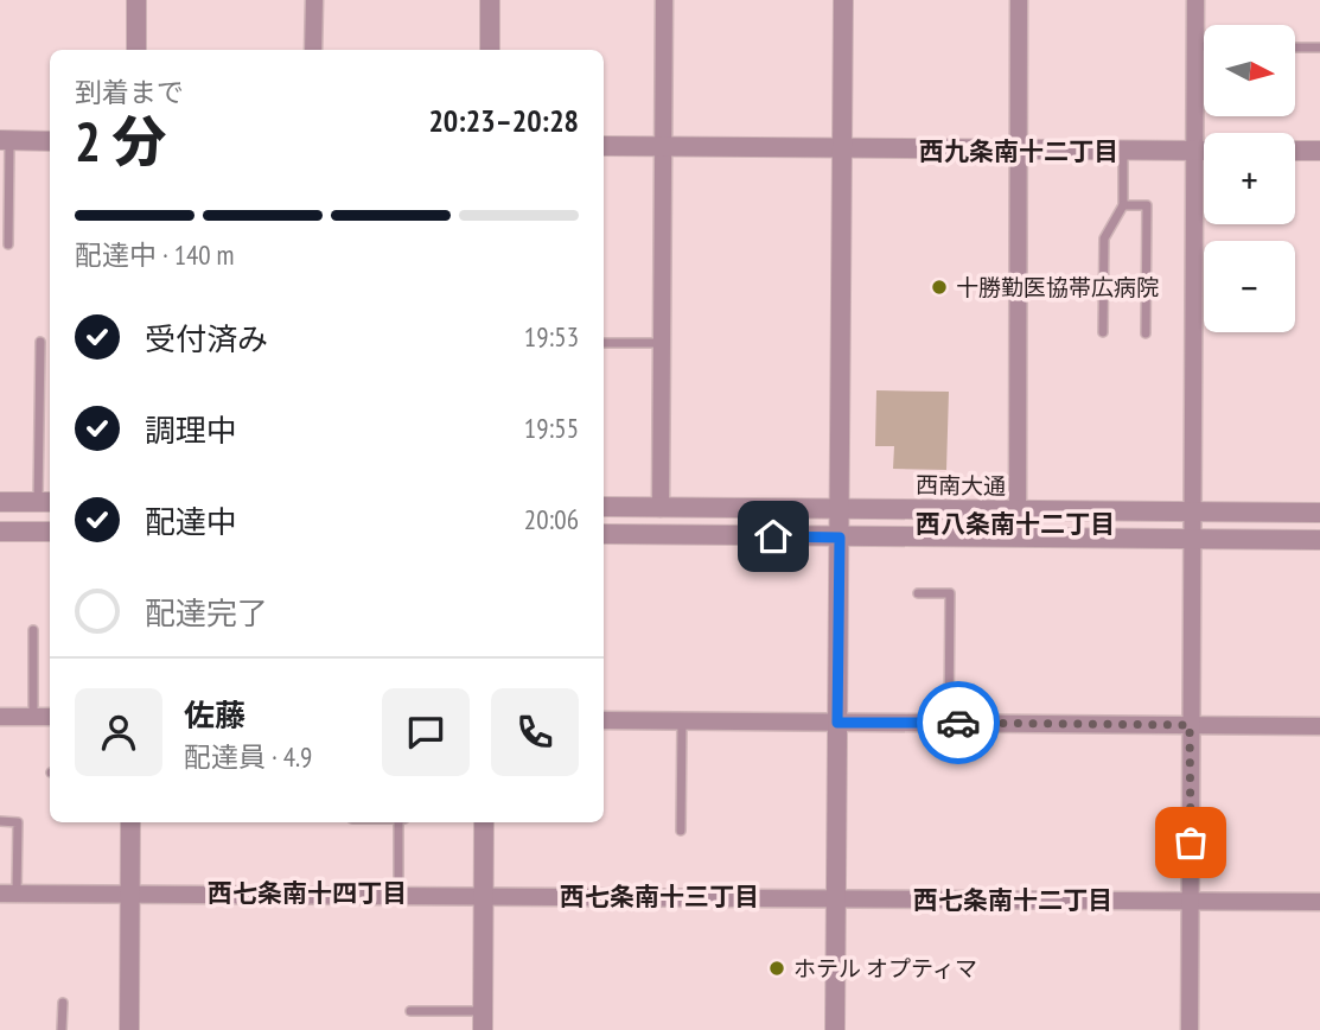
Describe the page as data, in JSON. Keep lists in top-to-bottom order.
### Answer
{
  "streets": {
    "street": ["西南大通"]
  },
  "districts": [
    "西九条南十二丁目",
    "西八条南十二丁目",
    "西七条南十四丁目",
    "西七条南十三丁目",
    "西七条南十二丁目"
  ],
  "places": ["十勝勤医協帯広病院", "ホテル オプティマ"],
  "north": "right",
  "page": {
    "map_buttons": ["+", "−"],
    "heading": ["2 分", "到着まで", "20:23–20:28"],
    "panel": ["佐藤", "配達員 · 4.9"],
    "bar": "配達中 · 140 m",
    "list": [
      ["受付済み", "19:53"],
      ["調理中", "19:55"],
      ["配達中", "20:06"],
      "配達完了"
    ]
  }
}
